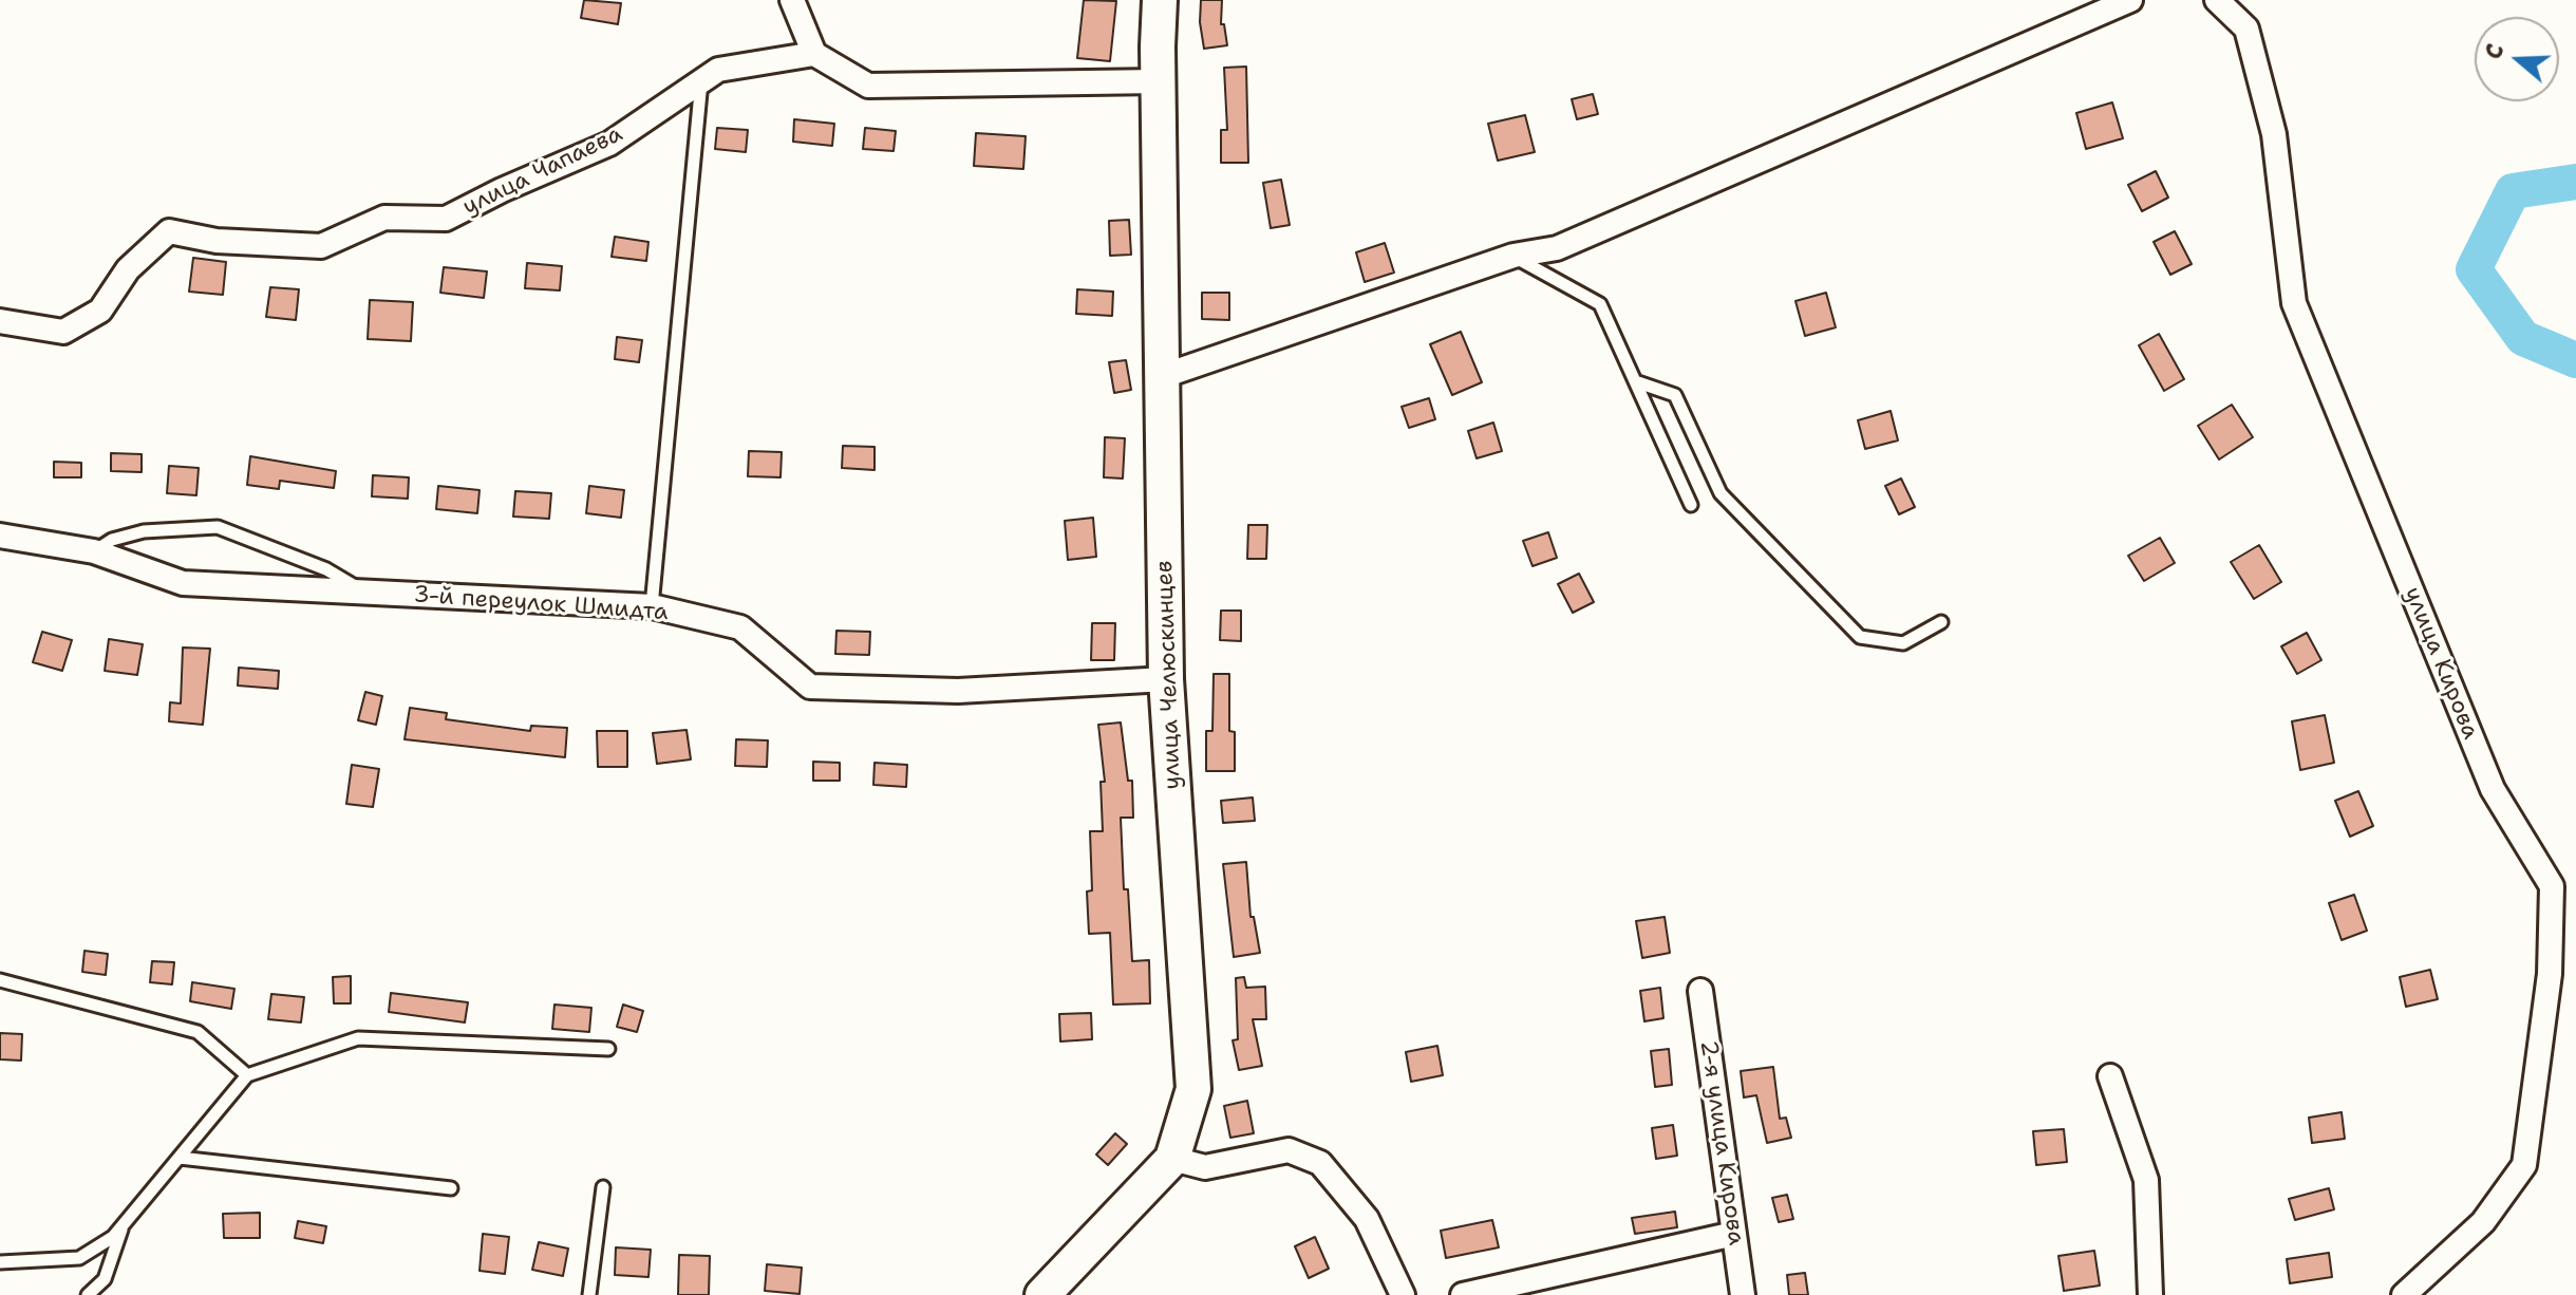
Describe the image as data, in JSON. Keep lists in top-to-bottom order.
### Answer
{
  "streets": {
    "street": [
      "улица Чапаева",
      "3-й переулок Шмидта",
      "улица Кирова",
      "улица Челюскинцев",
      "2-я улица Кирова"
    ]
  },
  "crossings": [
    ["3-й переулок Шмидта", "улица Челюскинцев"]
  ],
  "north": "left"
}
